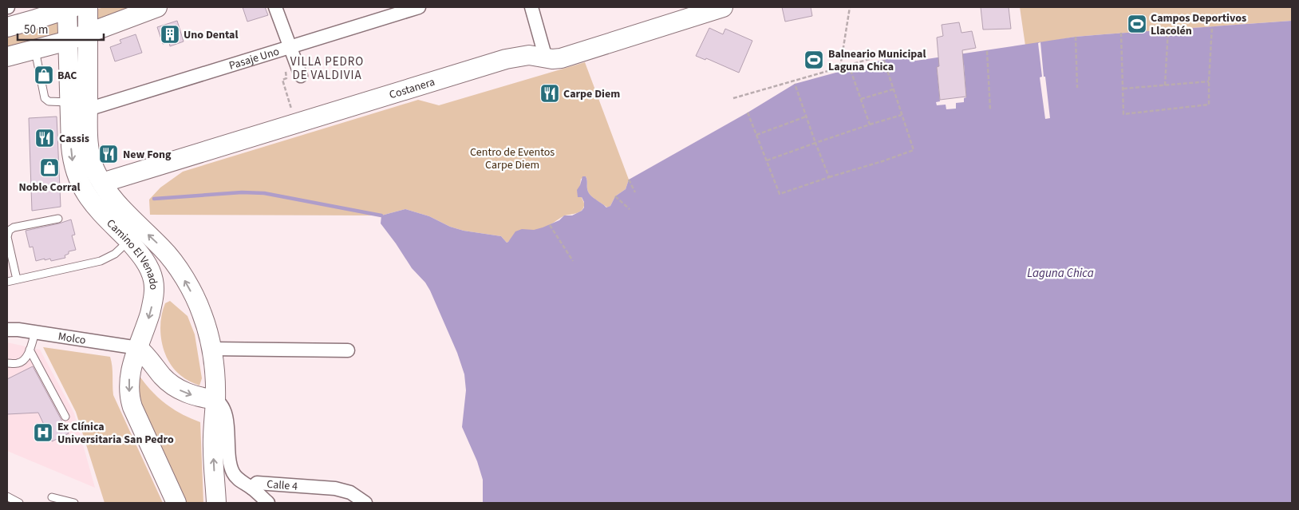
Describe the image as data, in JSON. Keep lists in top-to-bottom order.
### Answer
{
  "streets": {
    "street": [
      "Pasaje Uno",
      "Costanera",
      "Camino El Venado",
      "Molco",
      "Calle 4"
    ]
  },
  "crossings": [
    ["Pasaje Uno", "Camino El Venado"],
    ["Costanera", "Camino El Venado"],
    ["Camino El Venado", "Molco"],
    ["Camino El Venado", "Calle 4"]
  ],
  "districts": ["VILLA PEDRO DE VALDIVIA"],
  "water": ["Laguna Chica"],
  "parks": ["Centro de Eventos Carpe Diem"],
  "places": {
    "sports": ["Campos Deportivos Llacolén", "Balneario Municipal Laguna Chica"],
    "building": ["Uno Dental"],
    "shop": ["BAC", "Noble Corral"],
    "restaurant": ["Carpe Diem", "Cassis", "New Fong"],
    "hospital": ["Ex Clínica Universitaria San Pedro"]
  },
  "scale_bar": "50 m"
}
